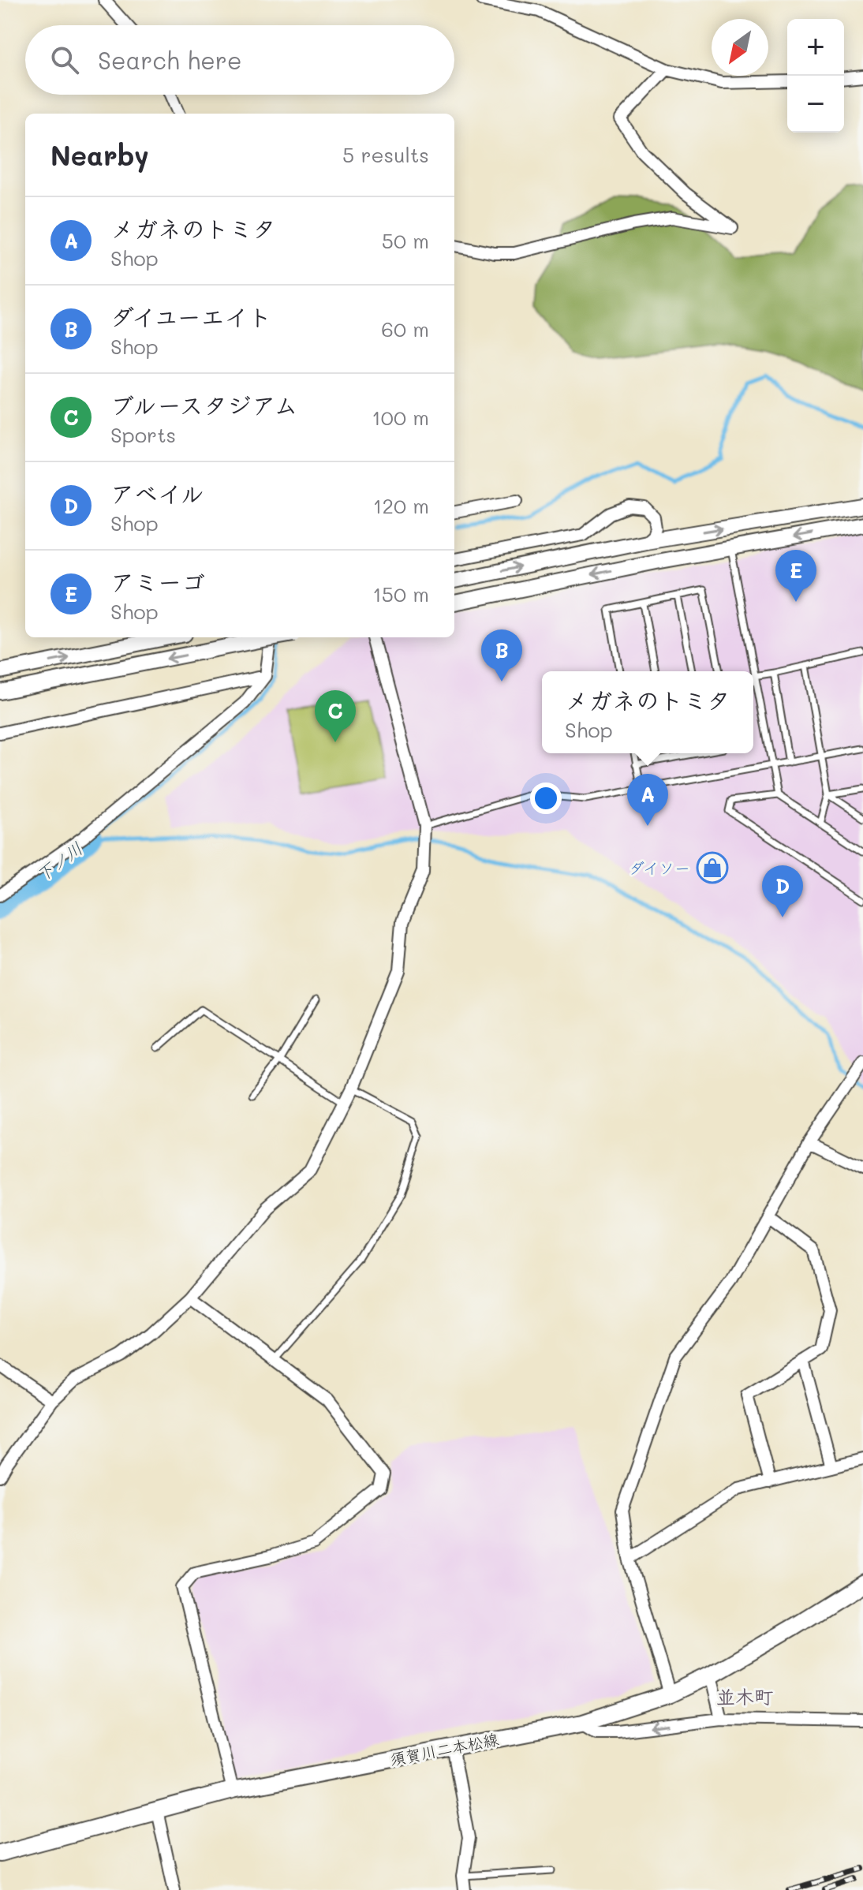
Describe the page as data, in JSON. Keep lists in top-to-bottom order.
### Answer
{
  "streets": {
    "main road": ["須賀川二本松線"]
  },
  "districts": ["並木町"],
  "water": ["下ノ川"],
  "places": {
    "shop": ["ダイソー"]
  },
  "north": "bottom left",
  "page": {
    "map_buttons": ["+", "−"],
    "search": "Search here",
    "heading": ["Nearby", "5 results"],
    "list": [
      {
        "mark": "A",
        "name": "メガネのトミタ",
        "note": "Shop",
        "value": "50 m"
      },
      {
        "mark": "B",
        "name": "ダイユーエイト",
        "note": "Shop",
        "value": "60 m"
      },
      {
        "mark": "C",
        "name": "ブルースタジアム",
        "note": "Sports",
        "value": "100 m"
      },
      {
        "mark": "D",
        "name": "アベイル",
        "note": "Shop",
        "value": "120 m"
      },
      {
        "mark": "E",
        "name": "アミーゴ",
        "note": "Shop",
        "value": "150 m"
      }
    ],
    "pins": [
      "E",
      "B",
      "C",
      "A",
      "D"
    ],
    "popup": ["メガネのトミタ", "Shop"]
  }
}
